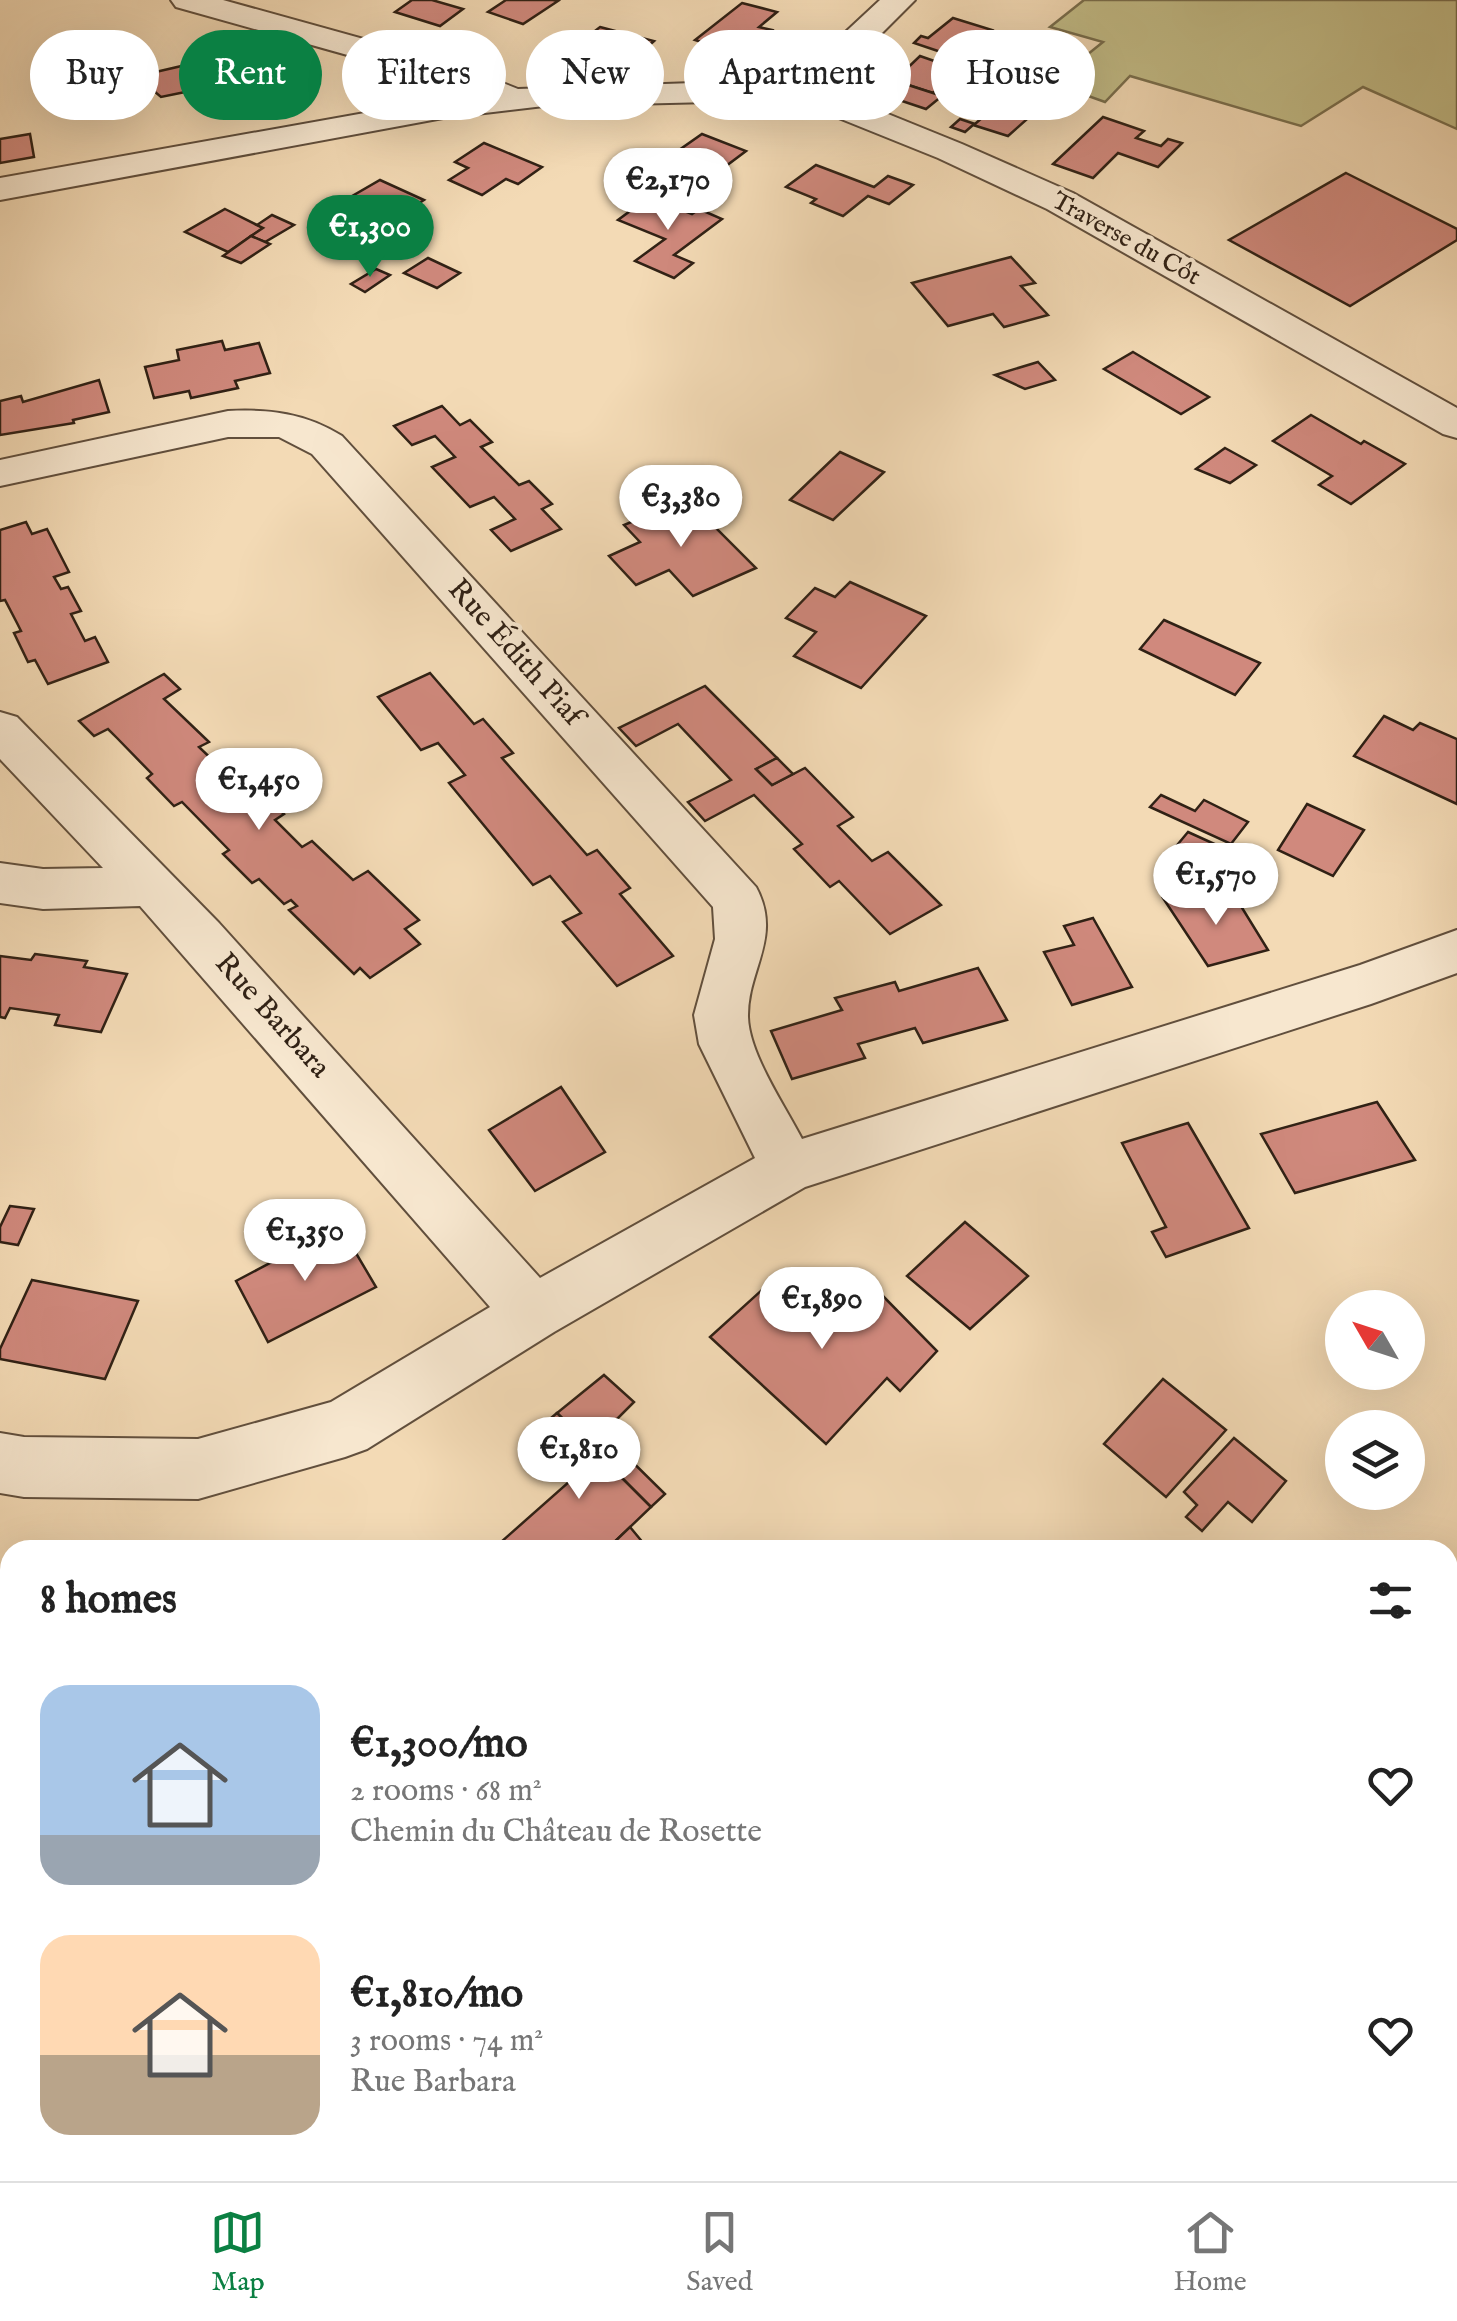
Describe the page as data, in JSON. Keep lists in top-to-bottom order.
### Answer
{
  "streets": {
    "street": ["Traverse du Côt", "Rue Édith Piaf", "Rue Barbara"]
  },
  "north": "top left",
  "page": {
    "chip": [
      "Buy",
      "Rent",
      "Filters",
      "New",
      "Apartment",
      "House"
    ],
    "price": [
      "€2,170",
      "€1,300",
      "€3,380",
      "€1,450",
      "€1,570",
      "€1,350",
      "€1,890",
      "€1,810"
    ],
    "heading": "8 homes",
    "list": [
      {
        "name": "€1,300/mo",
        "note": "2 rooms · 68 m² · Chemin du Château de Rosette"
      },
      {
        "name": "€1,810/mo",
        "note": "3 rooms · 74 m² · Rue Barbara"
      }
    ],
    "tabs": ["Map", "Saved", "Home"]
  }
}
